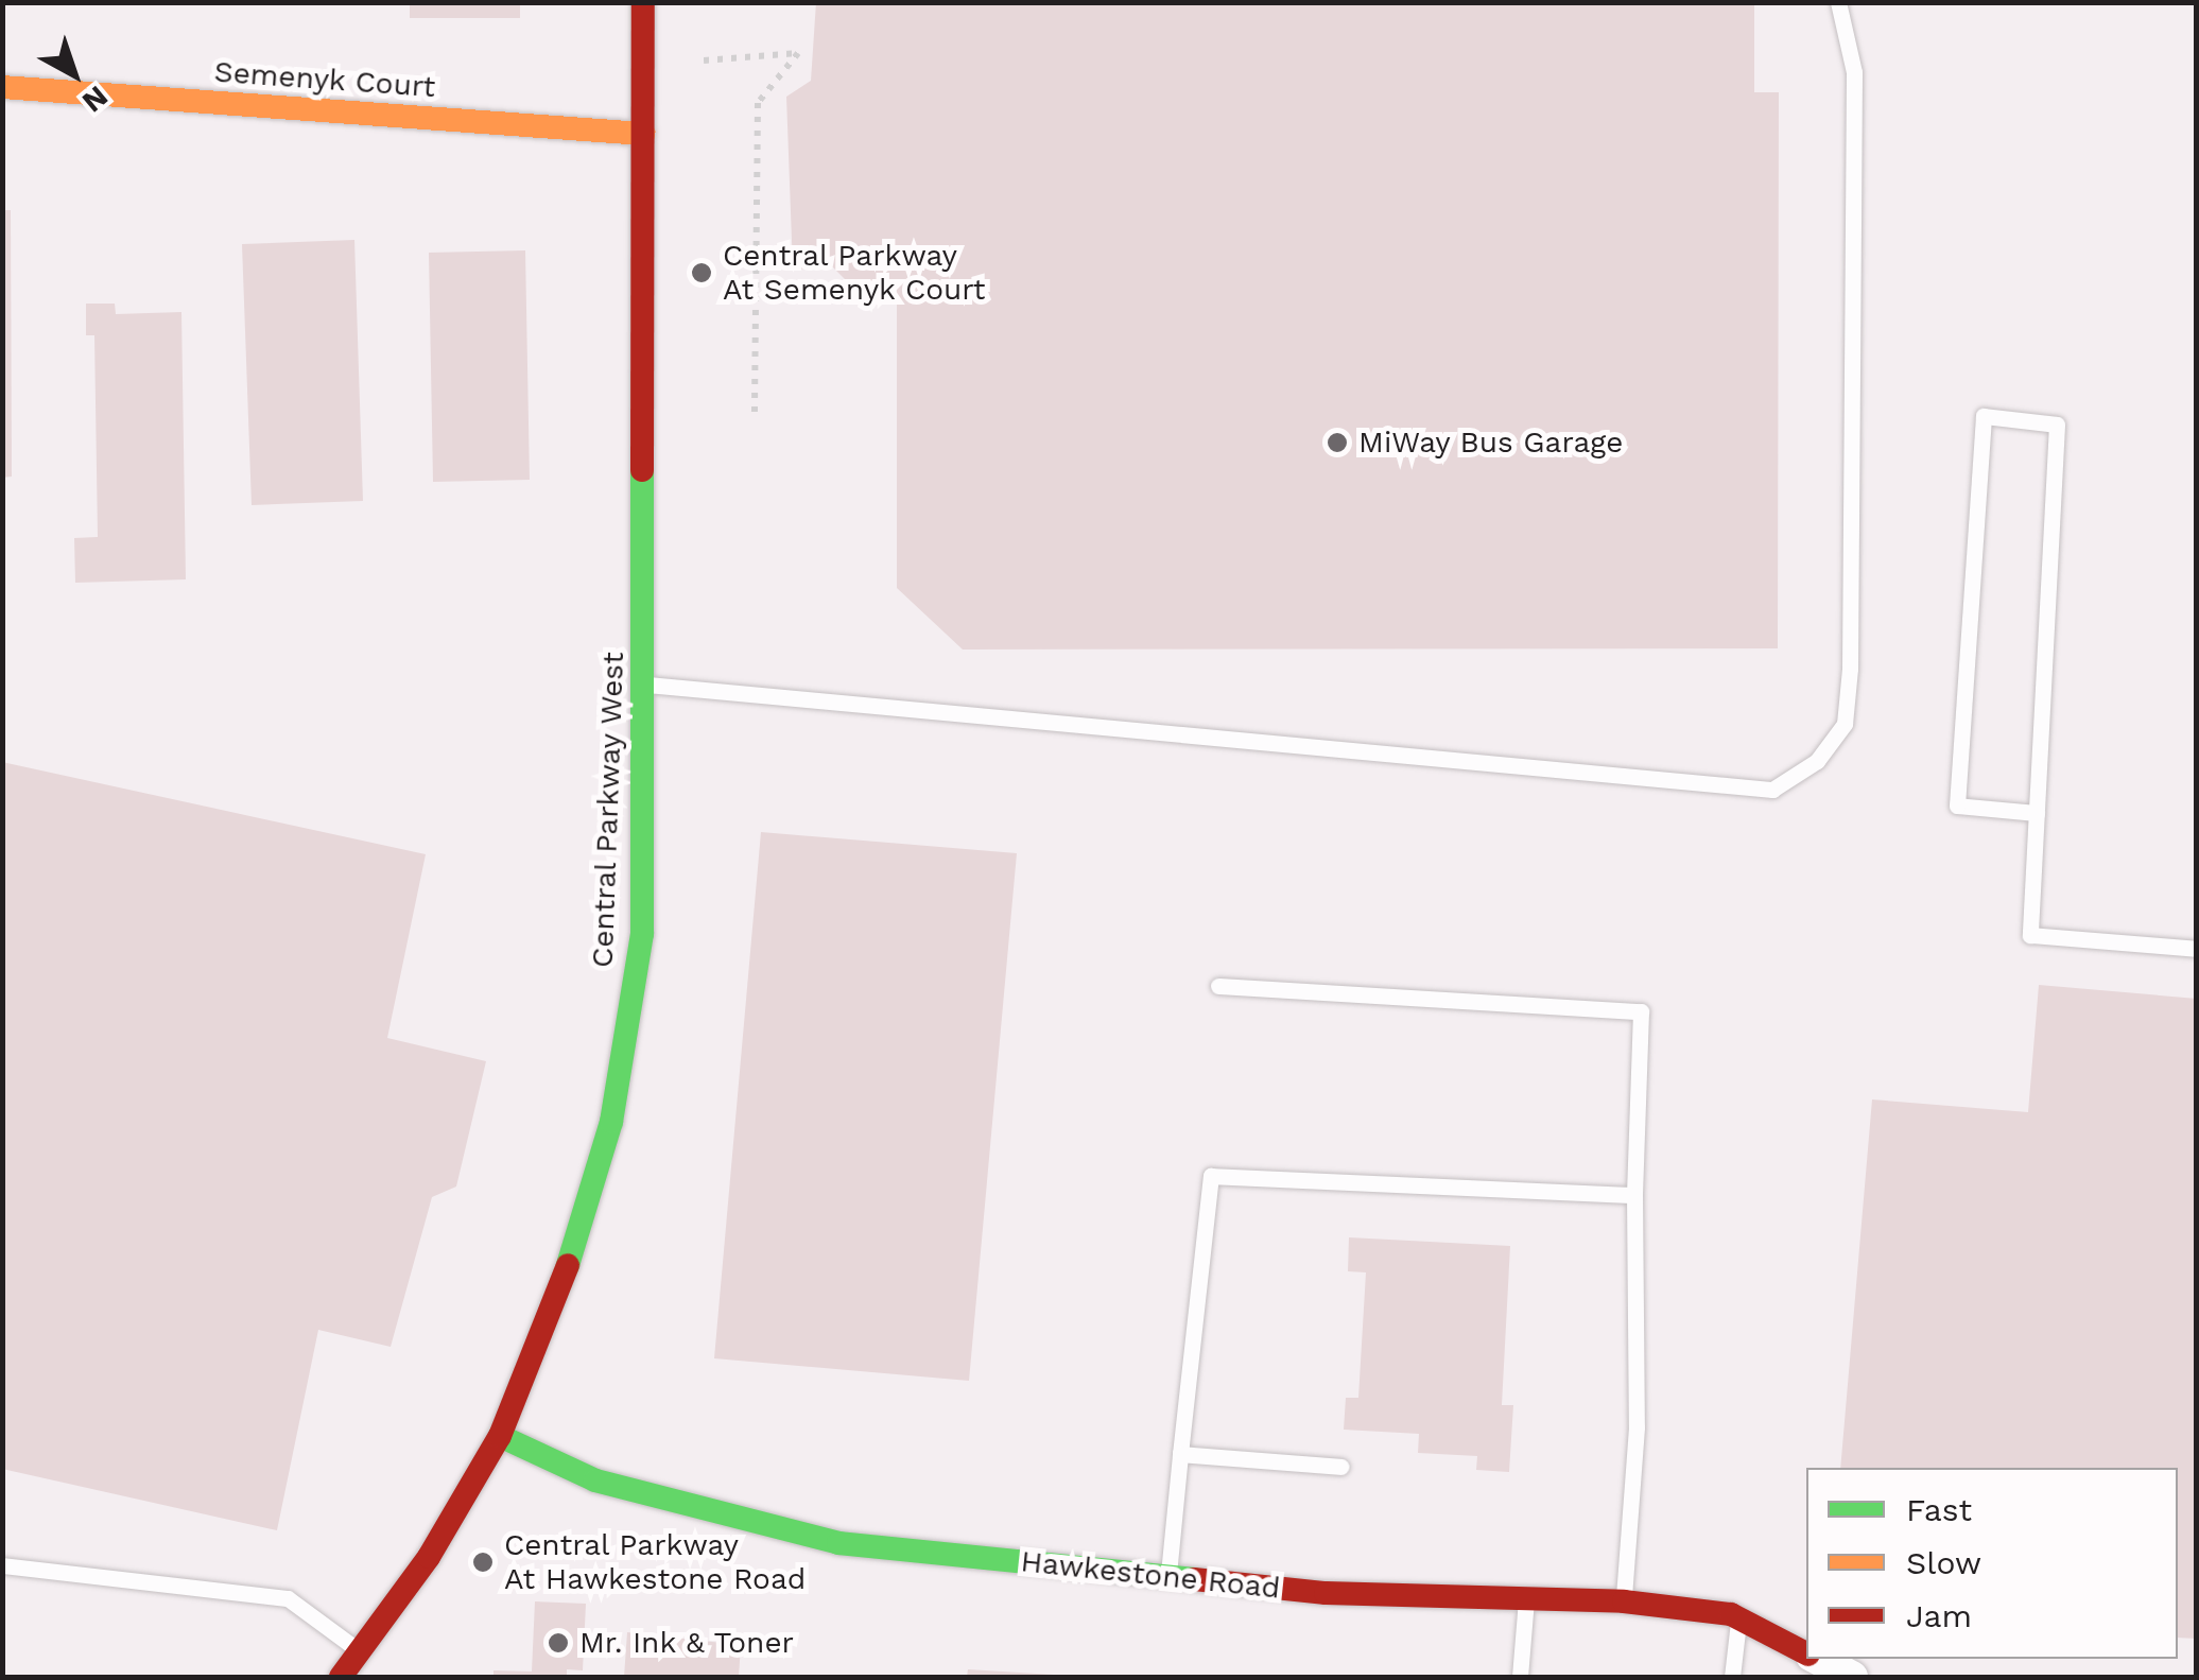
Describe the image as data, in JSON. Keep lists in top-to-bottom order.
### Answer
{
  "streets": {
    "street": ["Semenyk Court", "Central Parkway West", "Hawkestone Road"]
  },
  "crossings": [
    ["Semenyk Court", "Central Parkway West"],
    ["Central Parkway West", "Hawkestone Road"]
  ],
  "places": [
    "Central Parkway At Semenyk Court",
    "MiWay Bus Garage",
    "Central Parkway At Hawkestone Road",
    "Mr. Ink & Toner"
  ],
  "legend": ["Fast", "Slow", "Jam"],
  "north": "bottom right"
}
